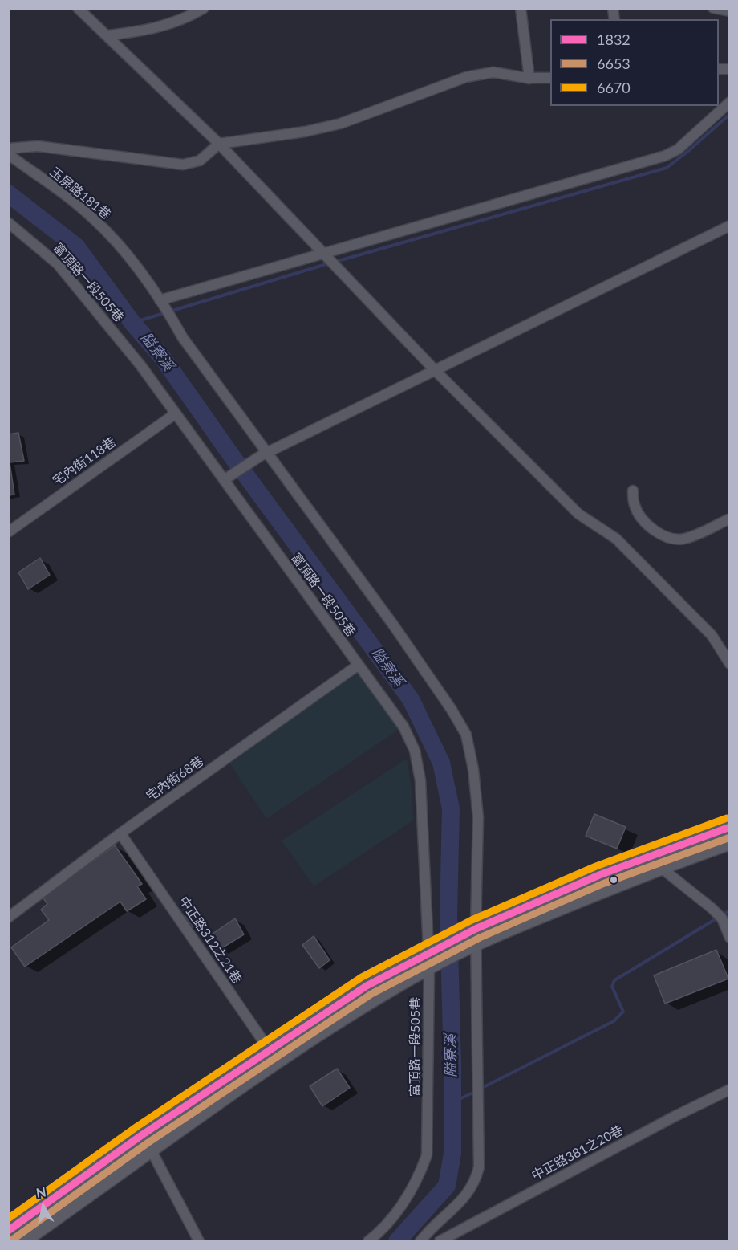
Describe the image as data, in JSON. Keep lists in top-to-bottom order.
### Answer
{
  "streets": {
    "street": [
      "玉屏路181巷",
      "富頂路一段505巷",
      "宅內街118巷",
      "宅內街68巷",
      "中正路312之21巷",
      "中正路381之20巷"
    ]
  },
  "crossings": [
    ["富頂路一段505巷", "宅內街118巷"],
    ["富頂路一段505巷", "宅內街68巷"],
    ["宅內街68巷", "中正路312之21巷"]
  ],
  "water": ["隘寮溪"],
  "lines": ["transit line 6670", "transit line 1832", "transit line 6653"],
  "legend": ["1832", "6653", "6670"],
  "north": "top"
}
